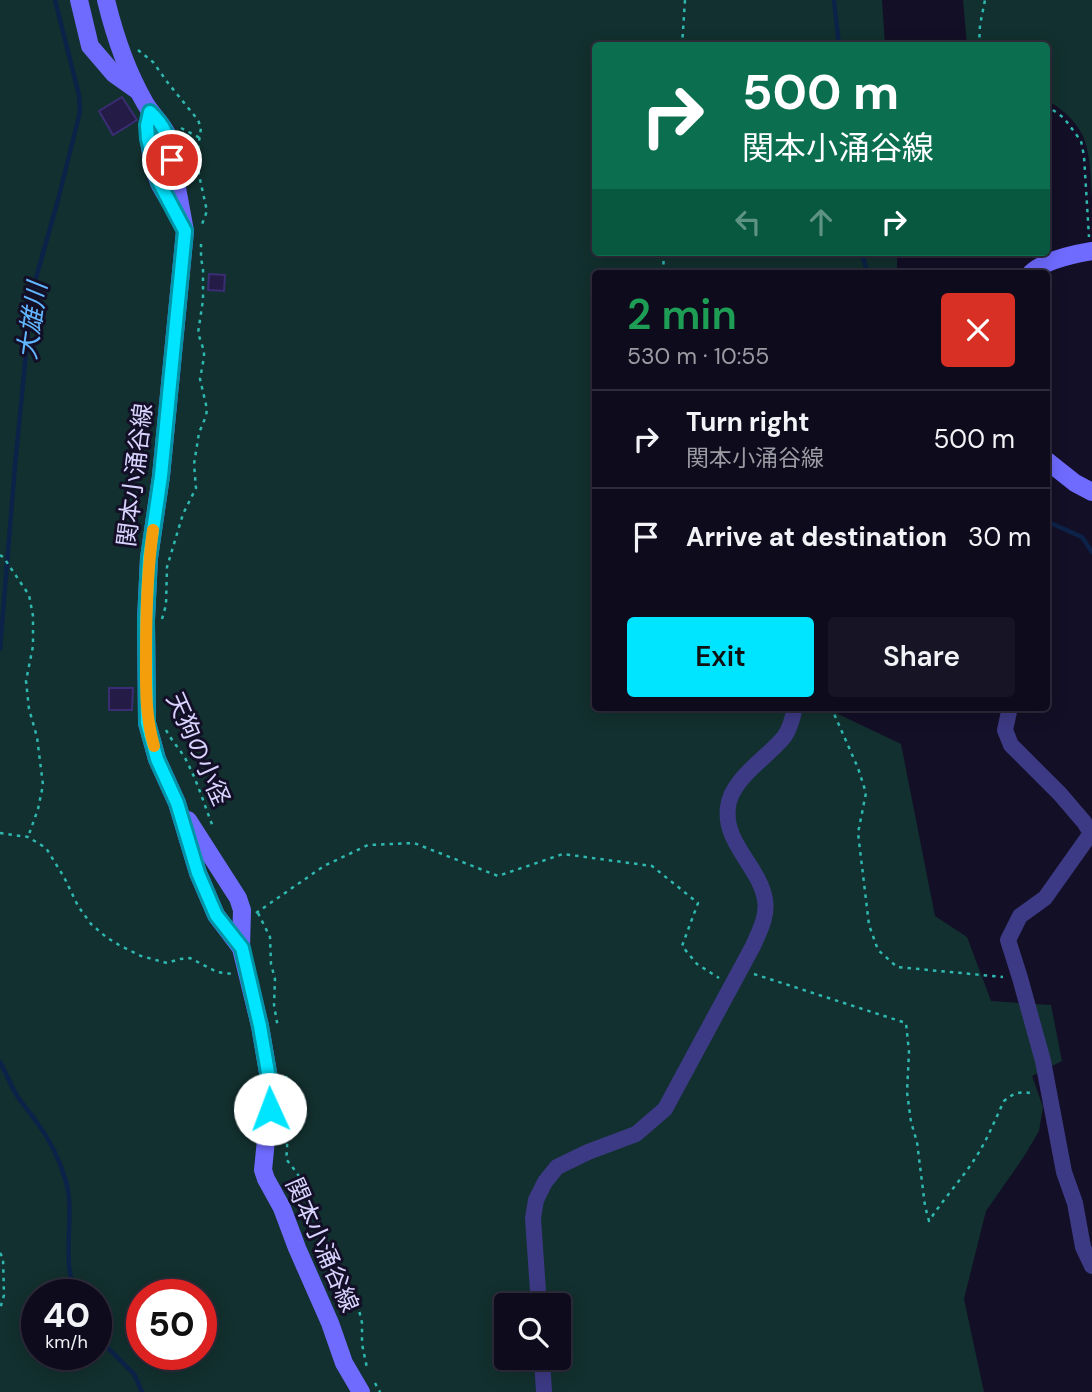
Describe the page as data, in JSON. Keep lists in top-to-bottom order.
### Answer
{
  "streets": {
    "main road": ["関本小涌谷線"],
    "path": ["天狗の小径"]
  },
  "water": ["大雄川"],
  "page": {
    "turn": ["500 m", "関本小涌谷線"],
    "heading": ["2 min", "530 m · 10:55"],
    "list": [
      {
        "name": "Turn right",
        "note": "関本小涌谷線",
        "value": "500 m"
      },
      {
        "name": "Arrive at destination",
        "value": "30 m"
      }
    ],
    "buttons": ["Exit", "Share"],
    "speed": "40 km/h",
    "limit": "50"
  }
}
